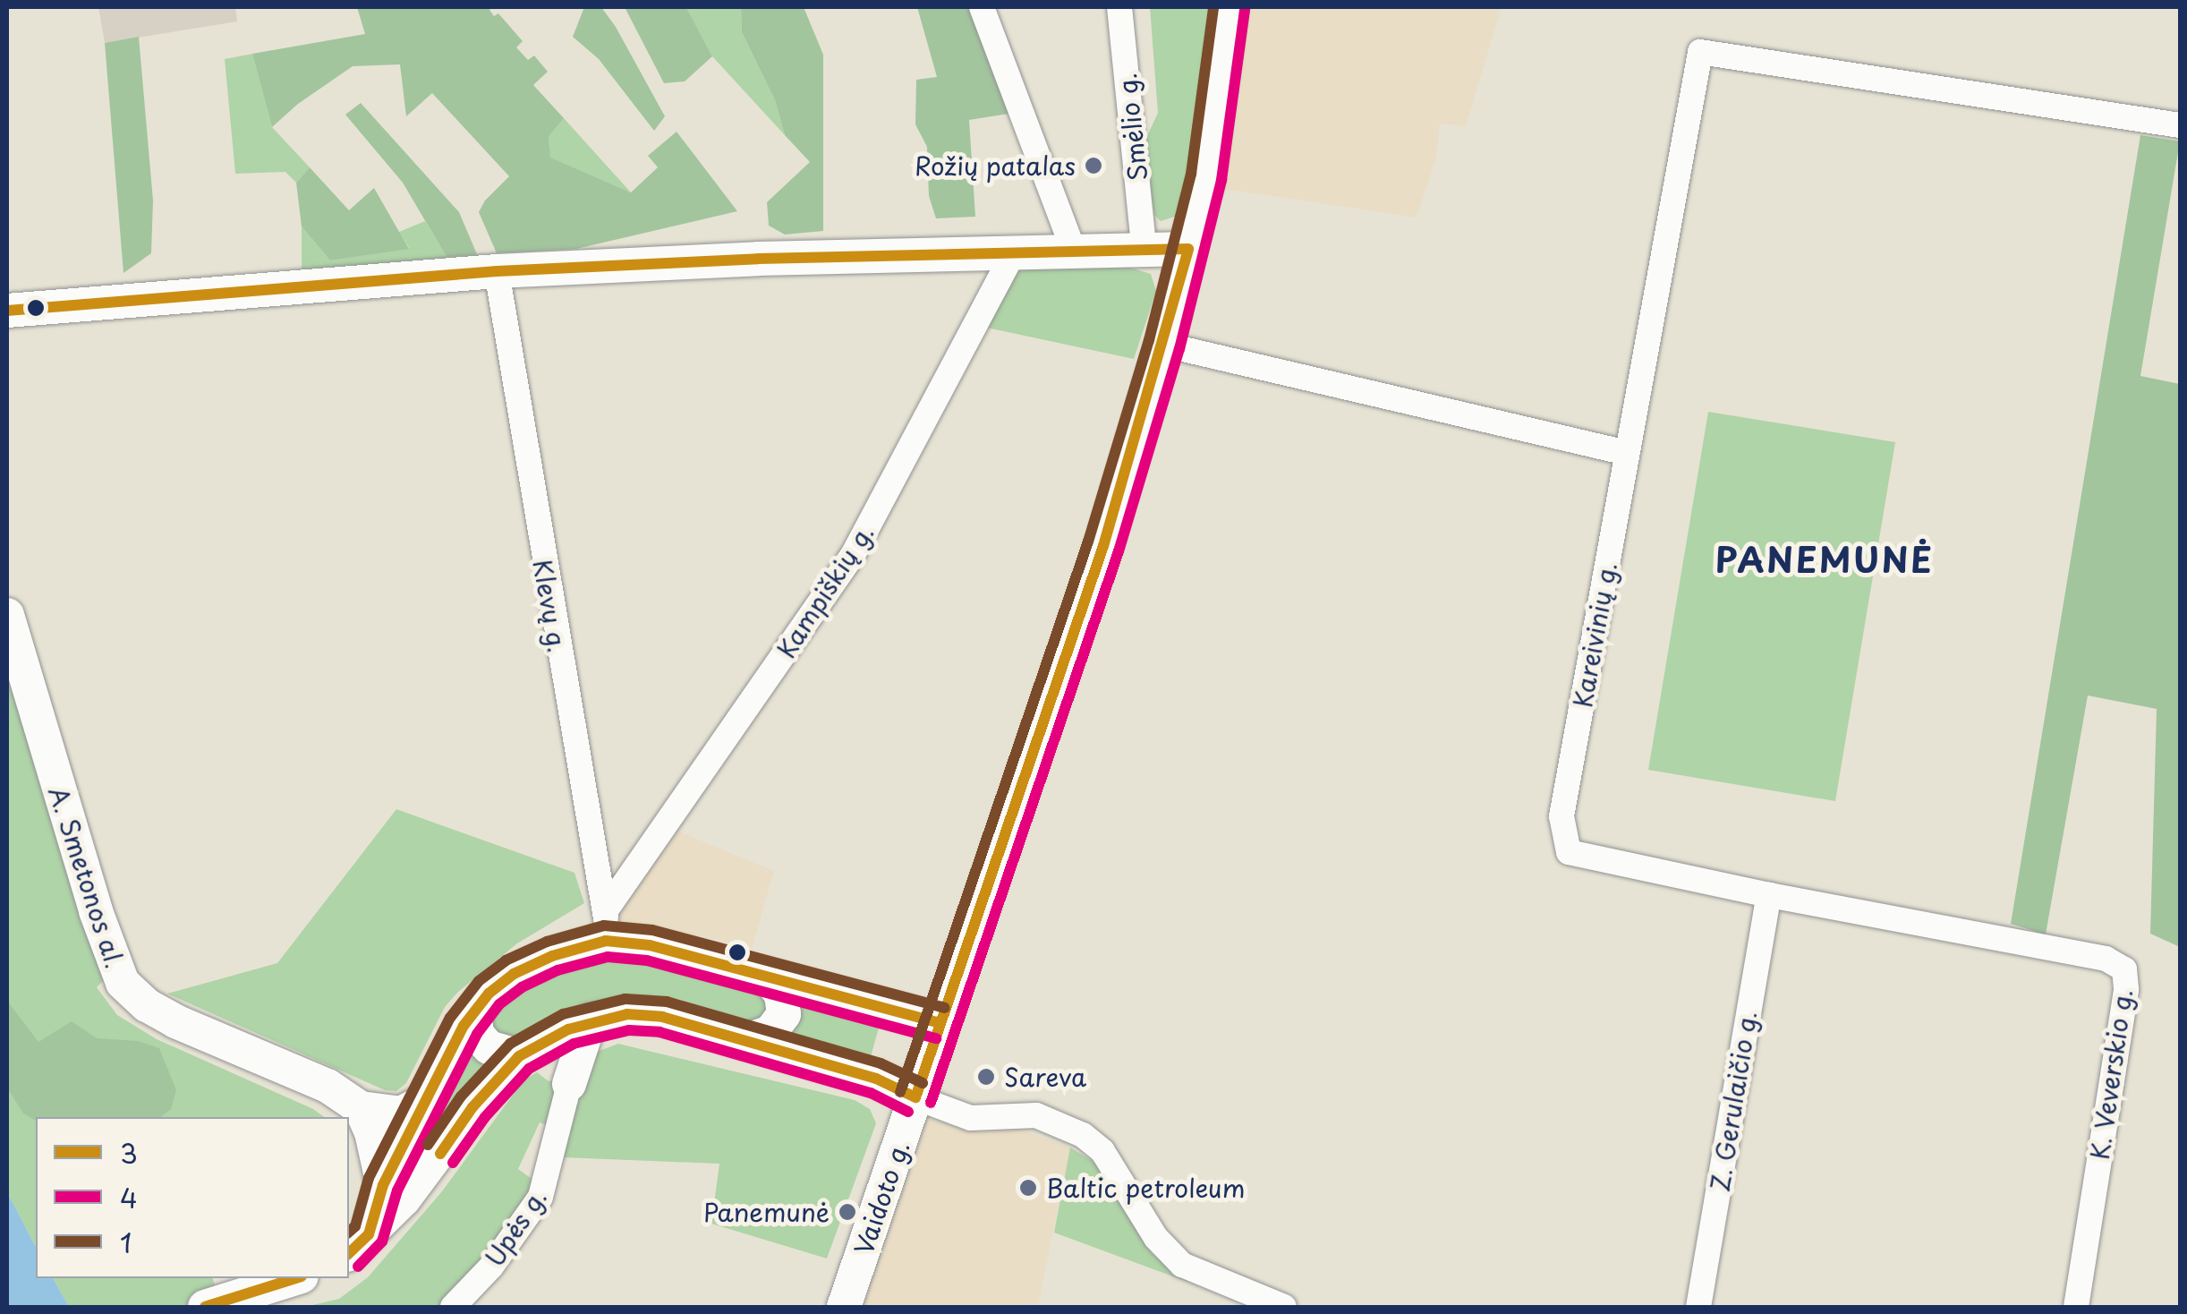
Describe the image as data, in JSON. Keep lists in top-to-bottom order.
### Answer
{
  "streets": {
    "main road": ["A. Smetonos al.", "Vaidoto g."],
    "street": [
      "Smėlio g.",
      "Kampiškių g.",
      "Klevų g.",
      "Kareivinių g.",
      "K. Veverskio g.",
      "Z. Gerulaičio g.",
      "Upės g."
    ]
  },
  "crossings": [
    ["Kampiškių g.", "Klevų g."],
    ["Kareivinių g.", "K. Veverskio g."],
    ["Kareivinių g.", "Z. Gerulaičio g."]
  ],
  "districts": ["PANEMUNĖ"],
  "places": [
    "Rožių patalas",
    "Sareva",
    "Baltic petroleum",
    "Panemunė"
  ],
  "lines": ["transit line 1", "transit line 4", "transit line 3"],
  "legend": ["3", "4", "1"]
}
